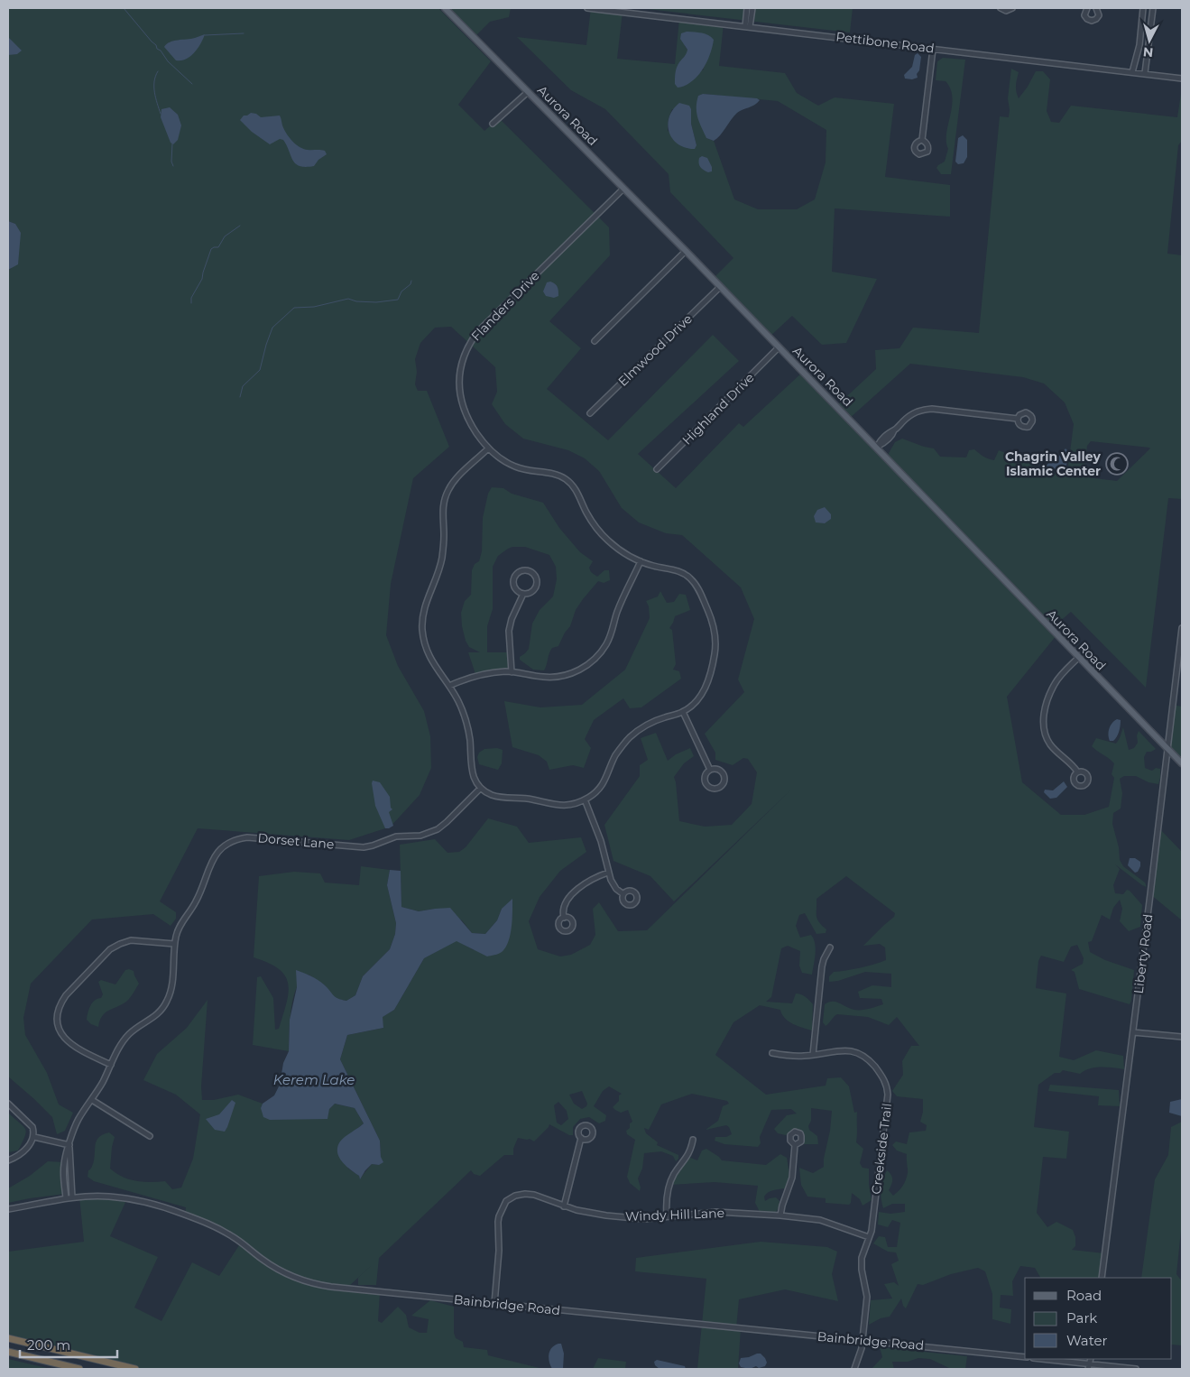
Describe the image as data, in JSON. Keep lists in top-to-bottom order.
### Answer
{
  "streets": {
    "main road": ["Aurora Road"],
    "street": [
      "Pettibone Road",
      "Flanders Drive",
      "Elmwood Drive",
      "Highland Drive",
      "Dorset Lane",
      "Liberty Road",
      "Creekside Trail",
      "Windy Hill Lane",
      "Bainbridge Road"
    ]
  },
  "crossings": [
    ["Aurora Road", "Flanders Drive"],
    ["Aurora Road", "Elmwood Drive"],
    ["Aurora Road", "Highland Drive"],
    ["Aurora Road", "Liberty Road"],
    ["Flanders Drive", "Dorset Lane"],
    ["Dorset Lane", "Bainbridge Road"],
    ["Creekside Trail", "Windy Hill Lane"],
    ["Creekside Trail", "Bainbridge Road"],
    ["Windy Hill Lane", "Bainbridge Road"]
  ],
  "water": ["Kerem Lake"],
  "places": {
    "mosque": ["Chagrin Valley Islamic Center"]
  },
  "legend": ["Road", "Park", "Water"],
  "scale_bar": "200 m",
  "north": "bottom"
}
